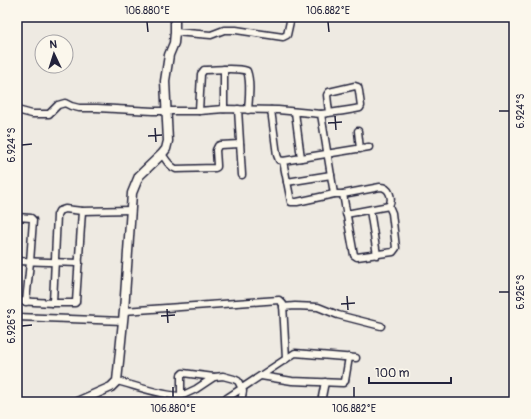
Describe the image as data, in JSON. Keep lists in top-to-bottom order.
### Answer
{
  "scale_bar": "100 m",
  "north": "top",
  "coordinates": [
    "106.880°E",
    "106.882°E",
    "6.924°S",
    "6.926°S"
  ]
}
